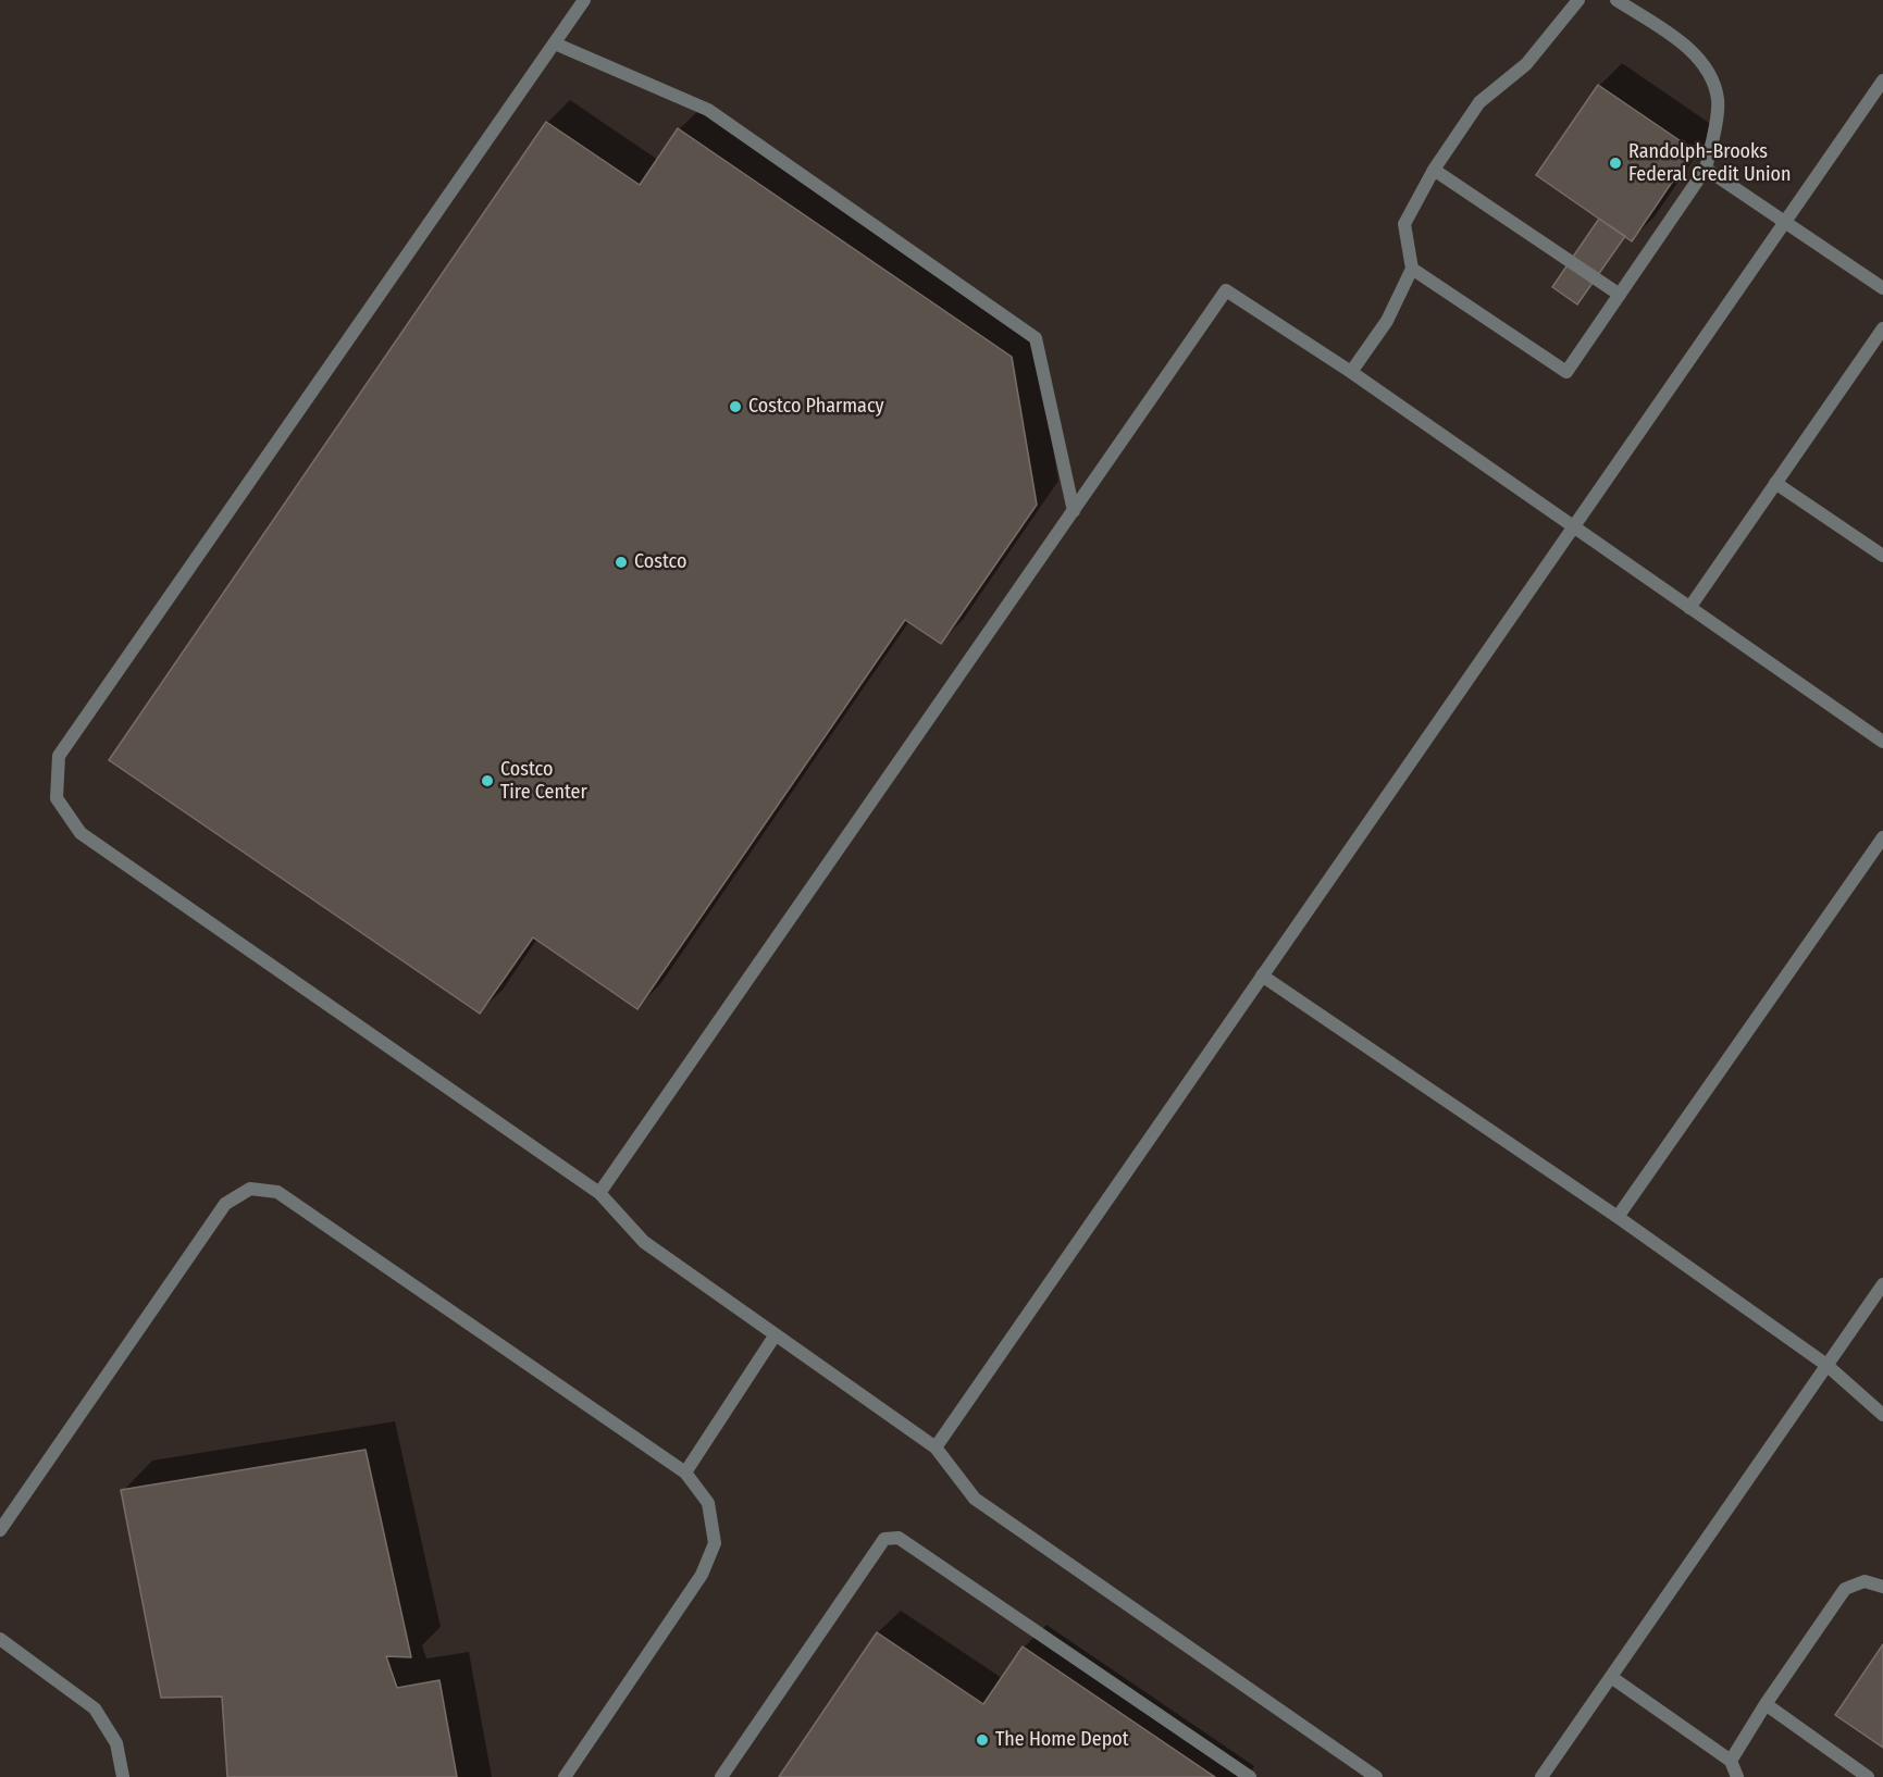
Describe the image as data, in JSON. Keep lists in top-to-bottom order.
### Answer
{
  "places": [
    "Randolph-Brooks Federal Credit Union",
    "Costco Pharmacy",
    "Costco",
    "Costco Tire Center",
    "The Home Depot"
  ]
}
